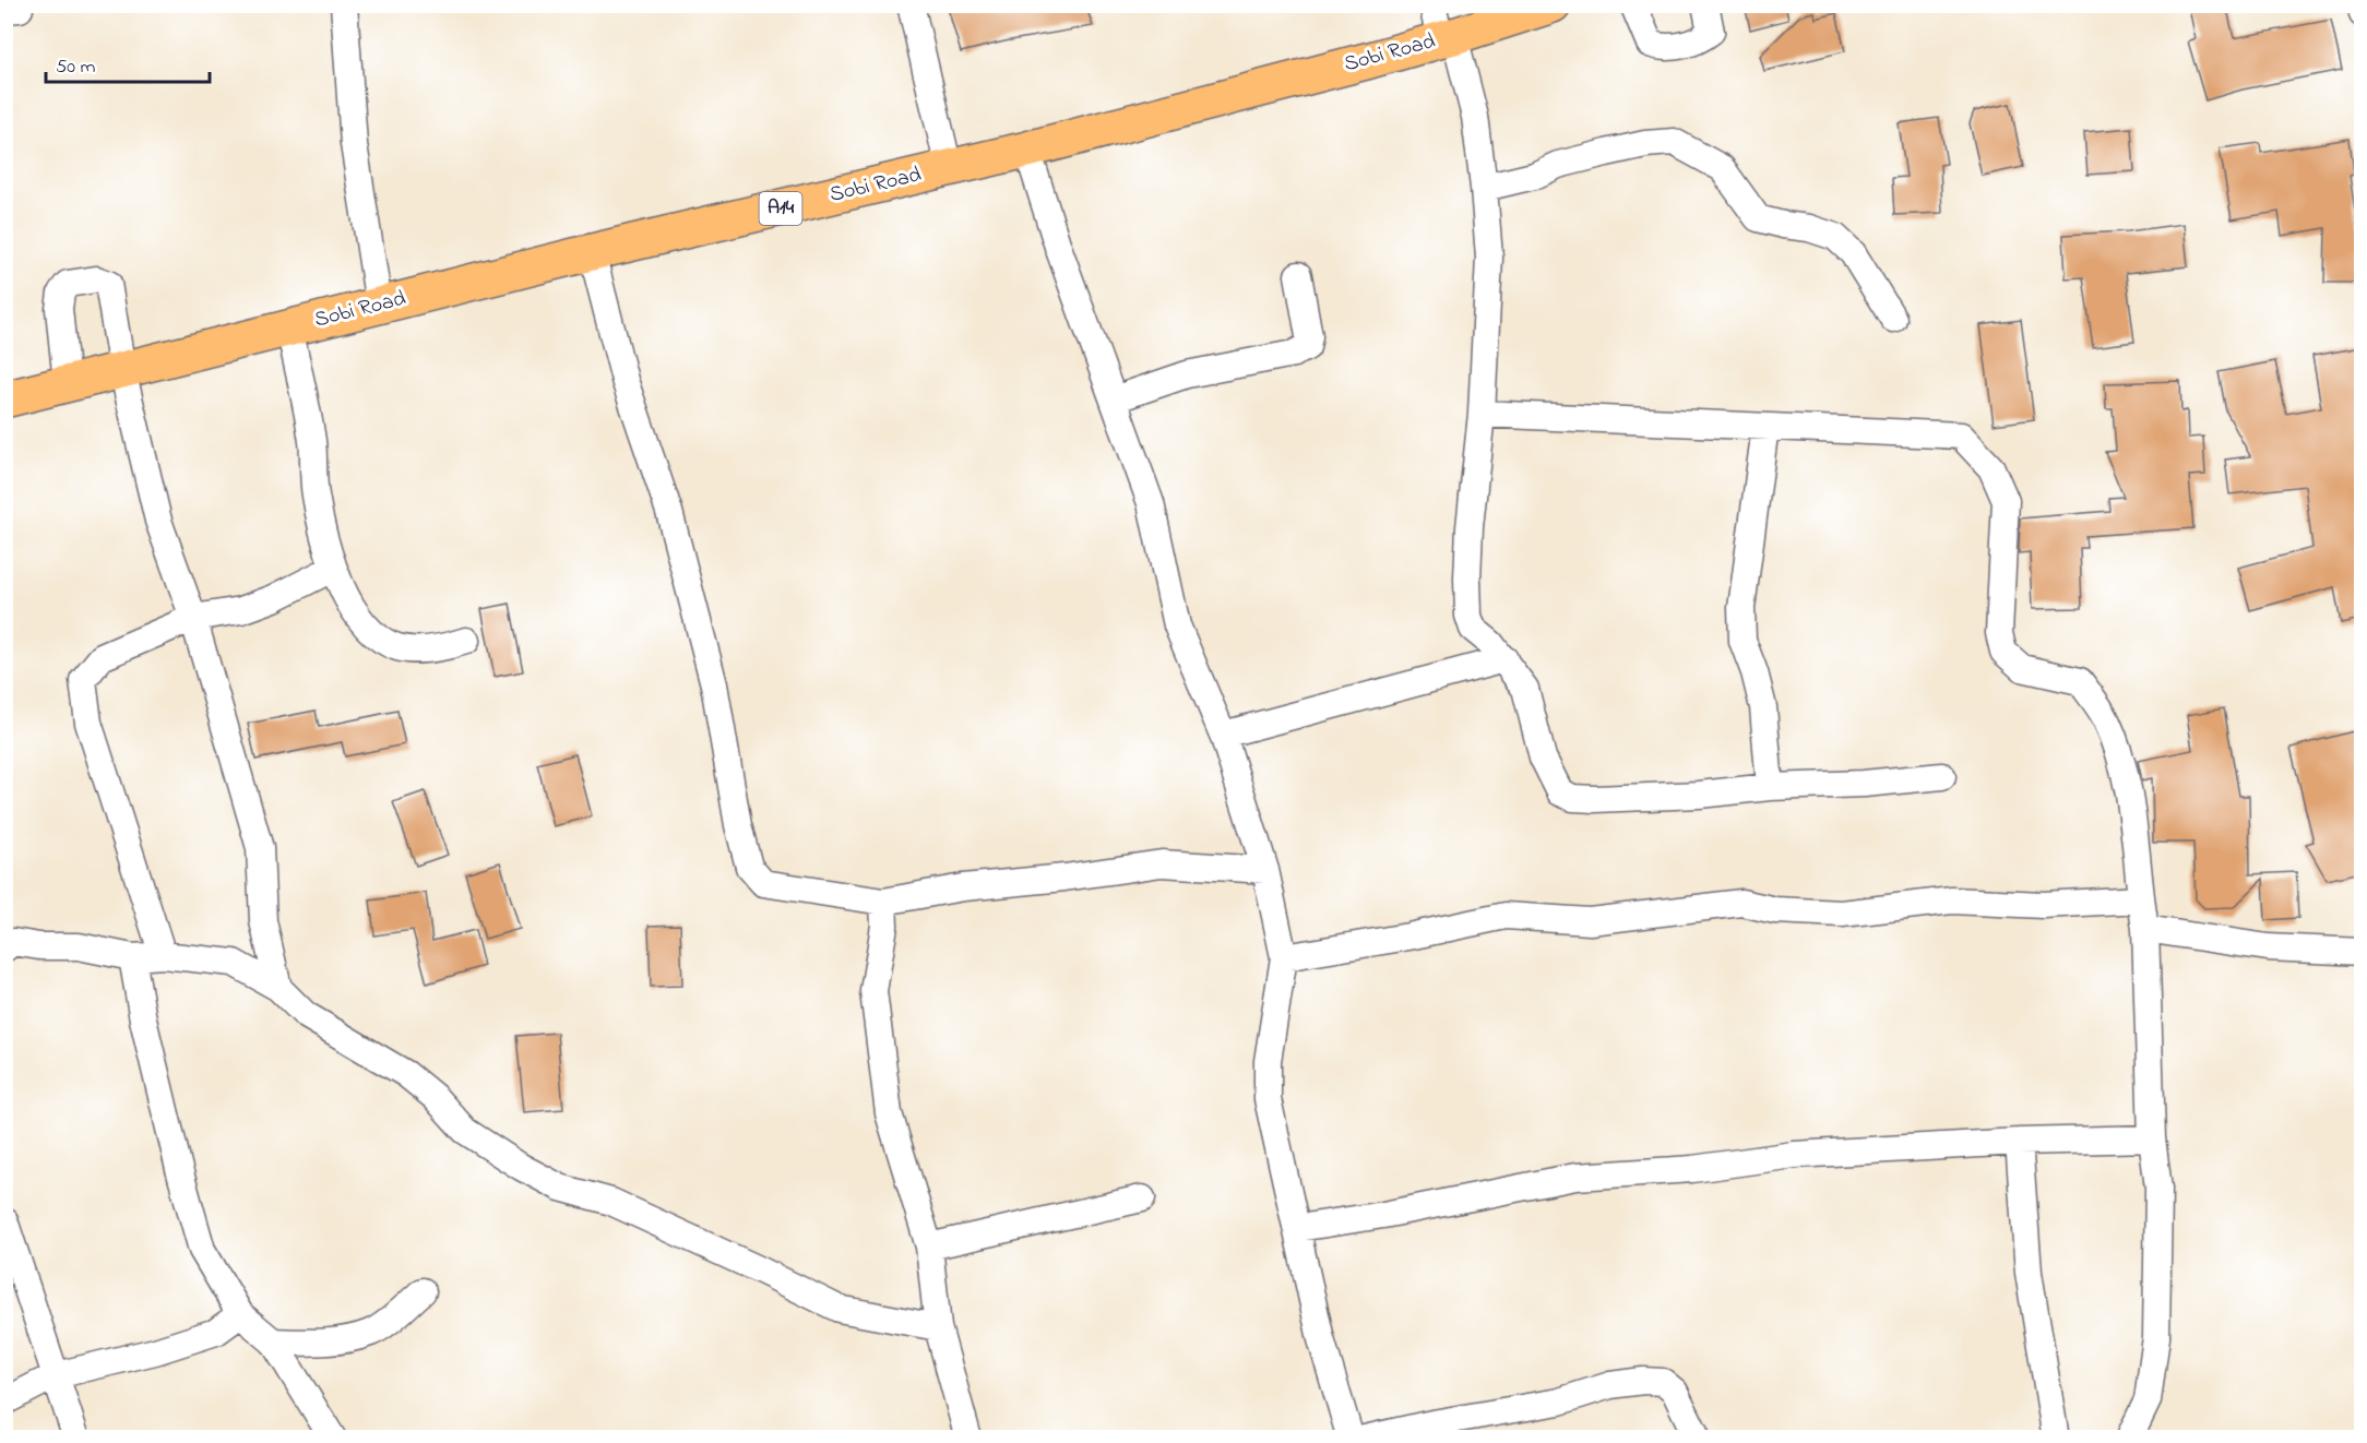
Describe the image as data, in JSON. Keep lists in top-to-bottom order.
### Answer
{
  "streets": {
    "highway": ["Sobi Road", "A14"]
  },
  "scale_bar": "50 m"
}
